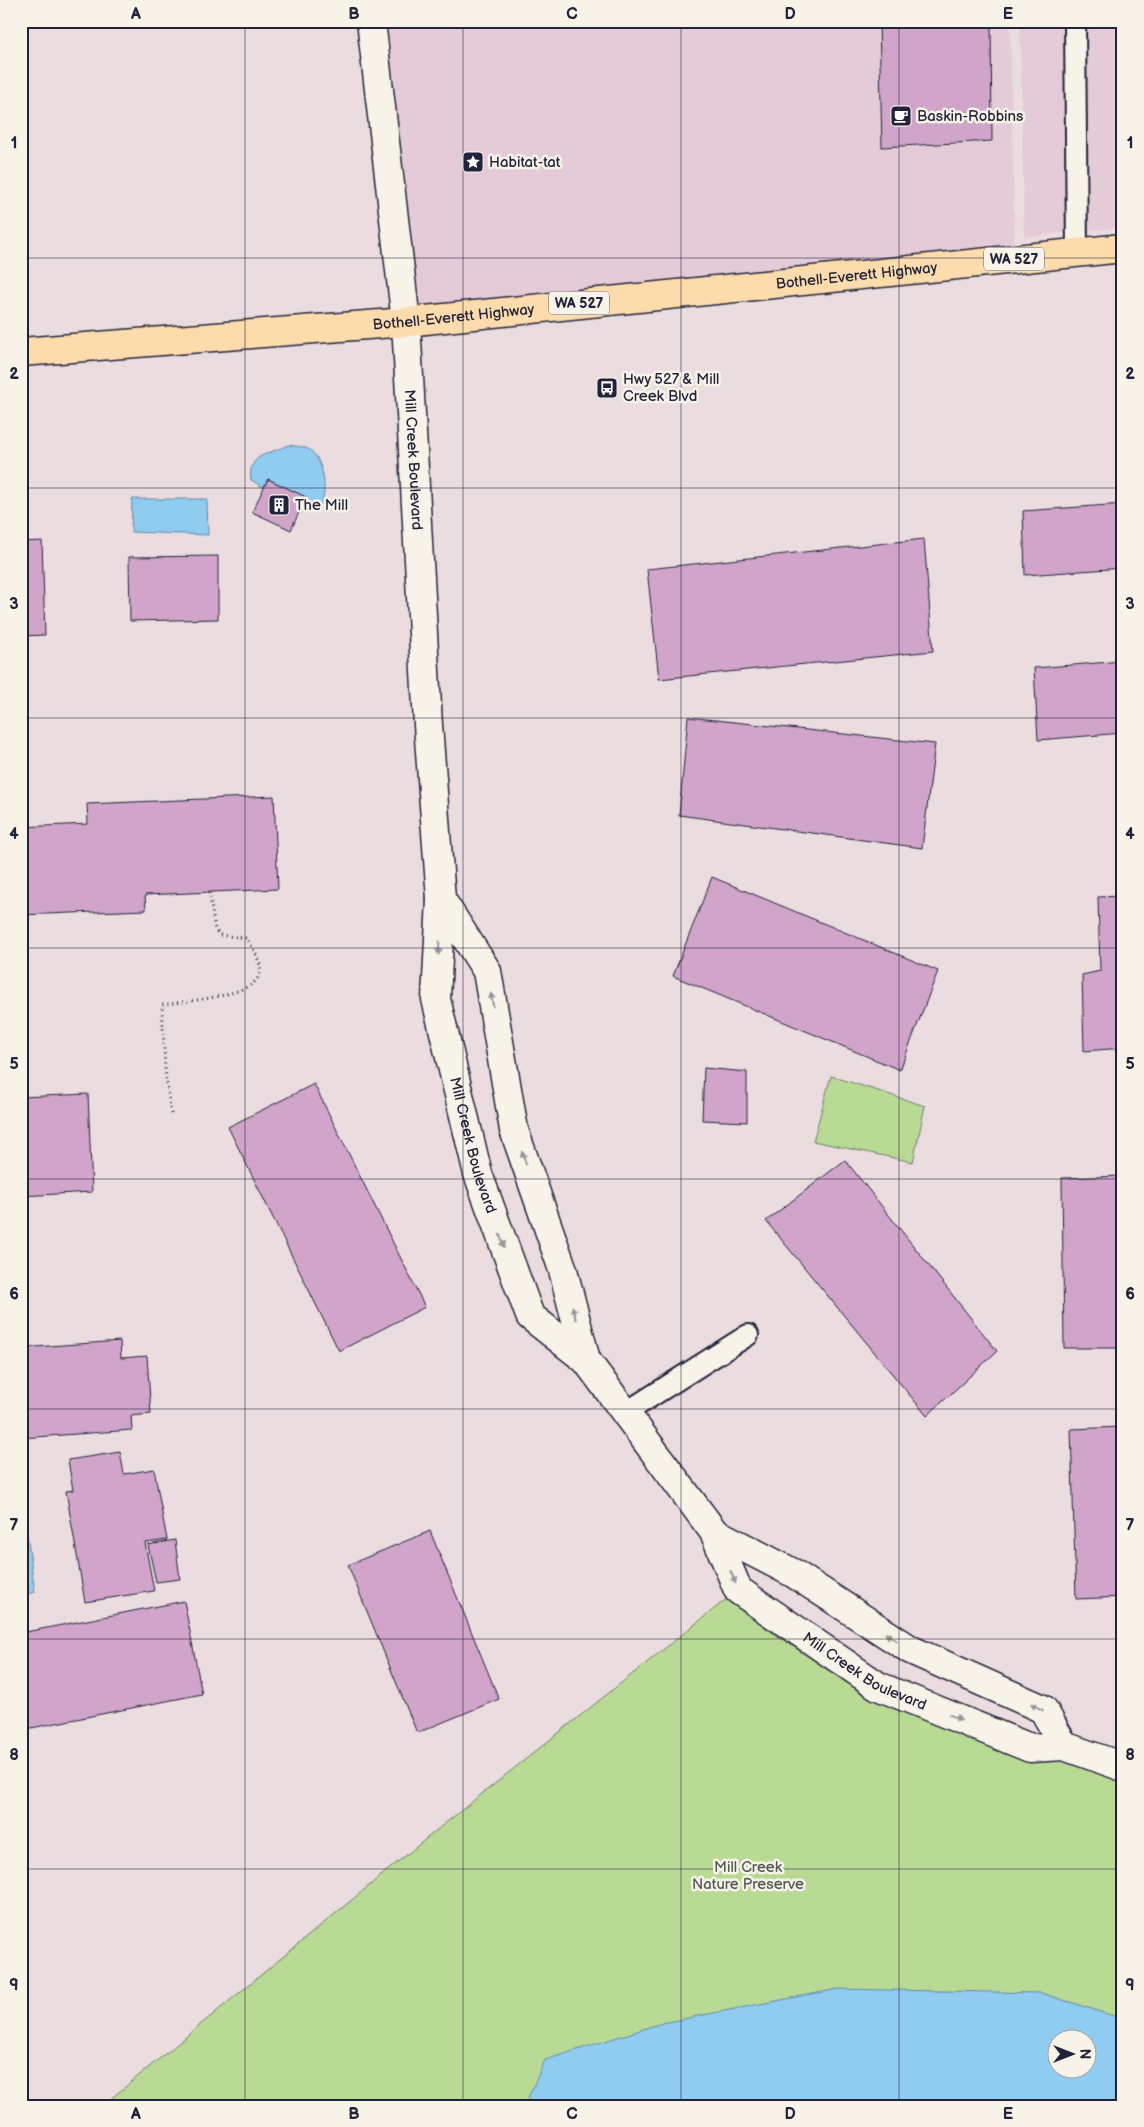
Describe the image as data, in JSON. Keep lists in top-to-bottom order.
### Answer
{
  "streets": {
    "main road": ["WA 527", "Bothell-Everett Highway"],
    "street": ["Mill Creek Boulevard"]
  },
  "crossings": [
    ["Bothell-Everett Highway", "Mill Creek Boulevard"]
  ],
  "parks": ["Mill Creek Nature Preserve"],
  "places": {
    "cafe": ["Baskin-Robbins"],
    "place": ["Habitat-tat"],
    "bus stop": ["Hwy 527 & Mill Creek Blvd"],
    "building": ["The Mill"]
  },
  "north": "right",
  "grid": {
    "columns": [
      "A",
      "B",
      "C",
      "D",
      "E"
    ],
    "rows": [
      "1",
      "2",
      "3",
      "4",
      "5",
      "6",
      "7",
      "8",
      "9"
    ]
  }
}
